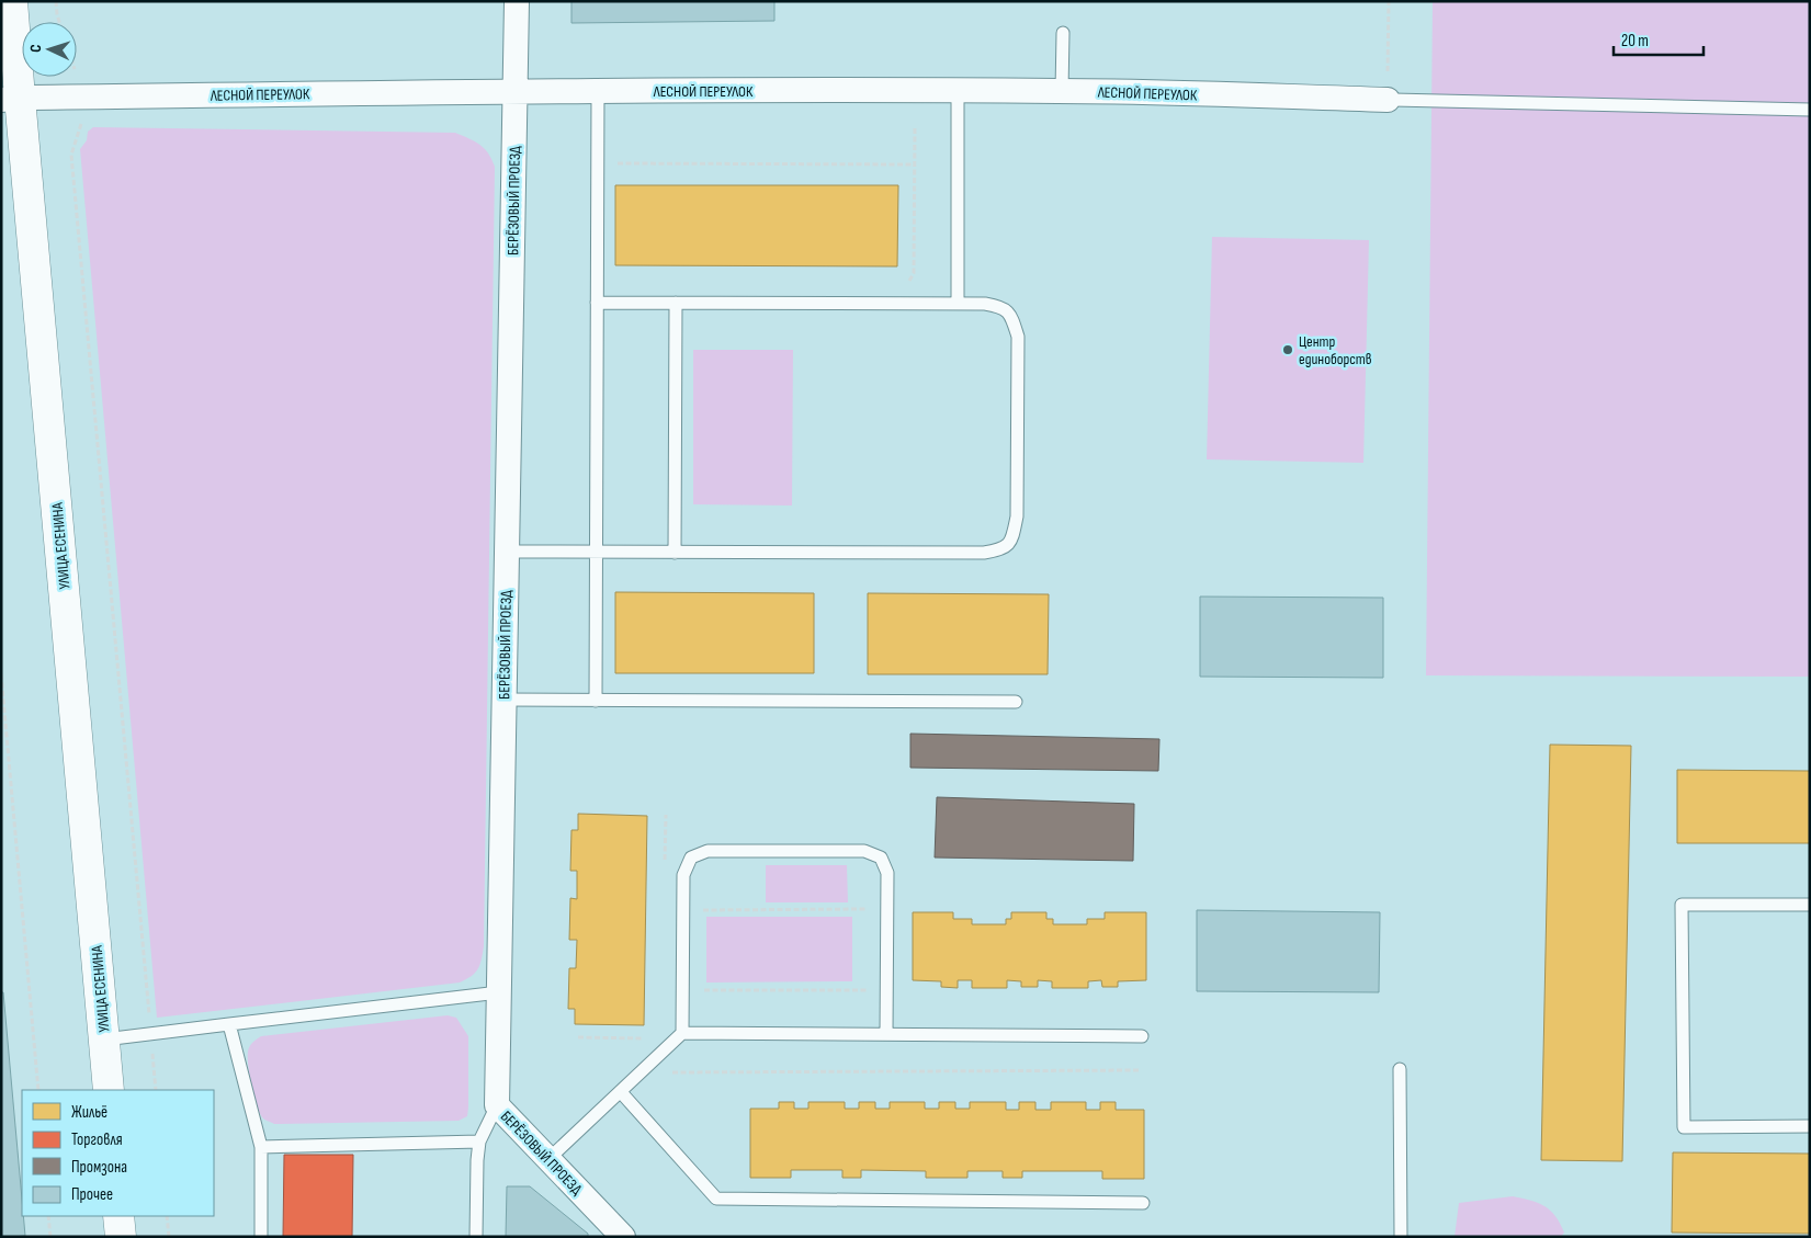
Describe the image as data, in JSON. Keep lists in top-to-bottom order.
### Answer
{
  "streets": {
    "street": ["ЛЕСНОЙ ПЕРЕУЛОК", "БЕРЁЗОВЫЙ ПРОЕЗД", "УЛИЦА ЕСЕНИНА"]
  },
  "crossings": [
    ["ЛЕСНОЙ ПЕРЕУЛОК", "БЕРЁЗОВЫЙ ПРОЕЗД"],
    ["ЛЕСНОЙ ПЕРЕУЛОК", "УЛИЦА ЕСЕНИНА"]
  ],
  "places": ["Центр единоборств"],
  "legend": [
    "Жильё",
    "Торговля",
    "Промзона",
    "Прочее"
  ],
  "scale_bar": "20 m",
  "north": "left"
}
